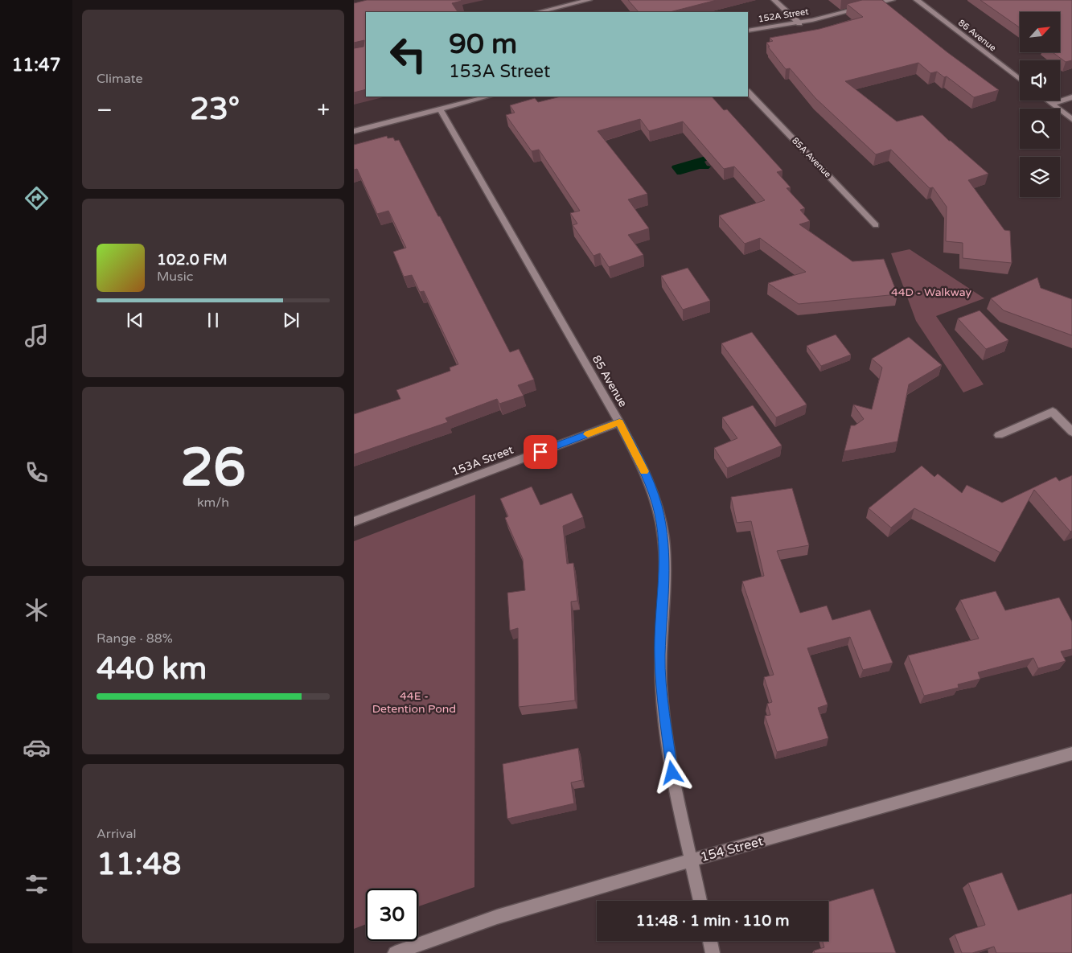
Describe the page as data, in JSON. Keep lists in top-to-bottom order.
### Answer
{
  "streets": {
    "street": [
      "152A Street",
      "86 Avenue",
      "85A Avenue",
      "85 Avenue",
      "153A Street",
      "154 Street"
    ]
  },
  "crossings": [
    ["85 Avenue", "153A Street"],
    ["85 Avenue", "154 Street"]
  ],
  "parks": ["44D - Walkway", "44E - Detention Pond"],
  "north": "top right",
  "page": {
    "tabs": "11:47",
    "tile": [
      "Climate",
      ["26", "km/h"],
      ["Range · 88%", "440 km"],
      ["Arrival", "11:48"]
    ],
    "turn": ["90 m", "153A Street"],
    "heat": ["−", "23°", "+"],
    "song": ["102.0 FM", "Music"],
    "limit": "30",
    "trip": "11:48 · 1 min · 110 m"
  }
}
